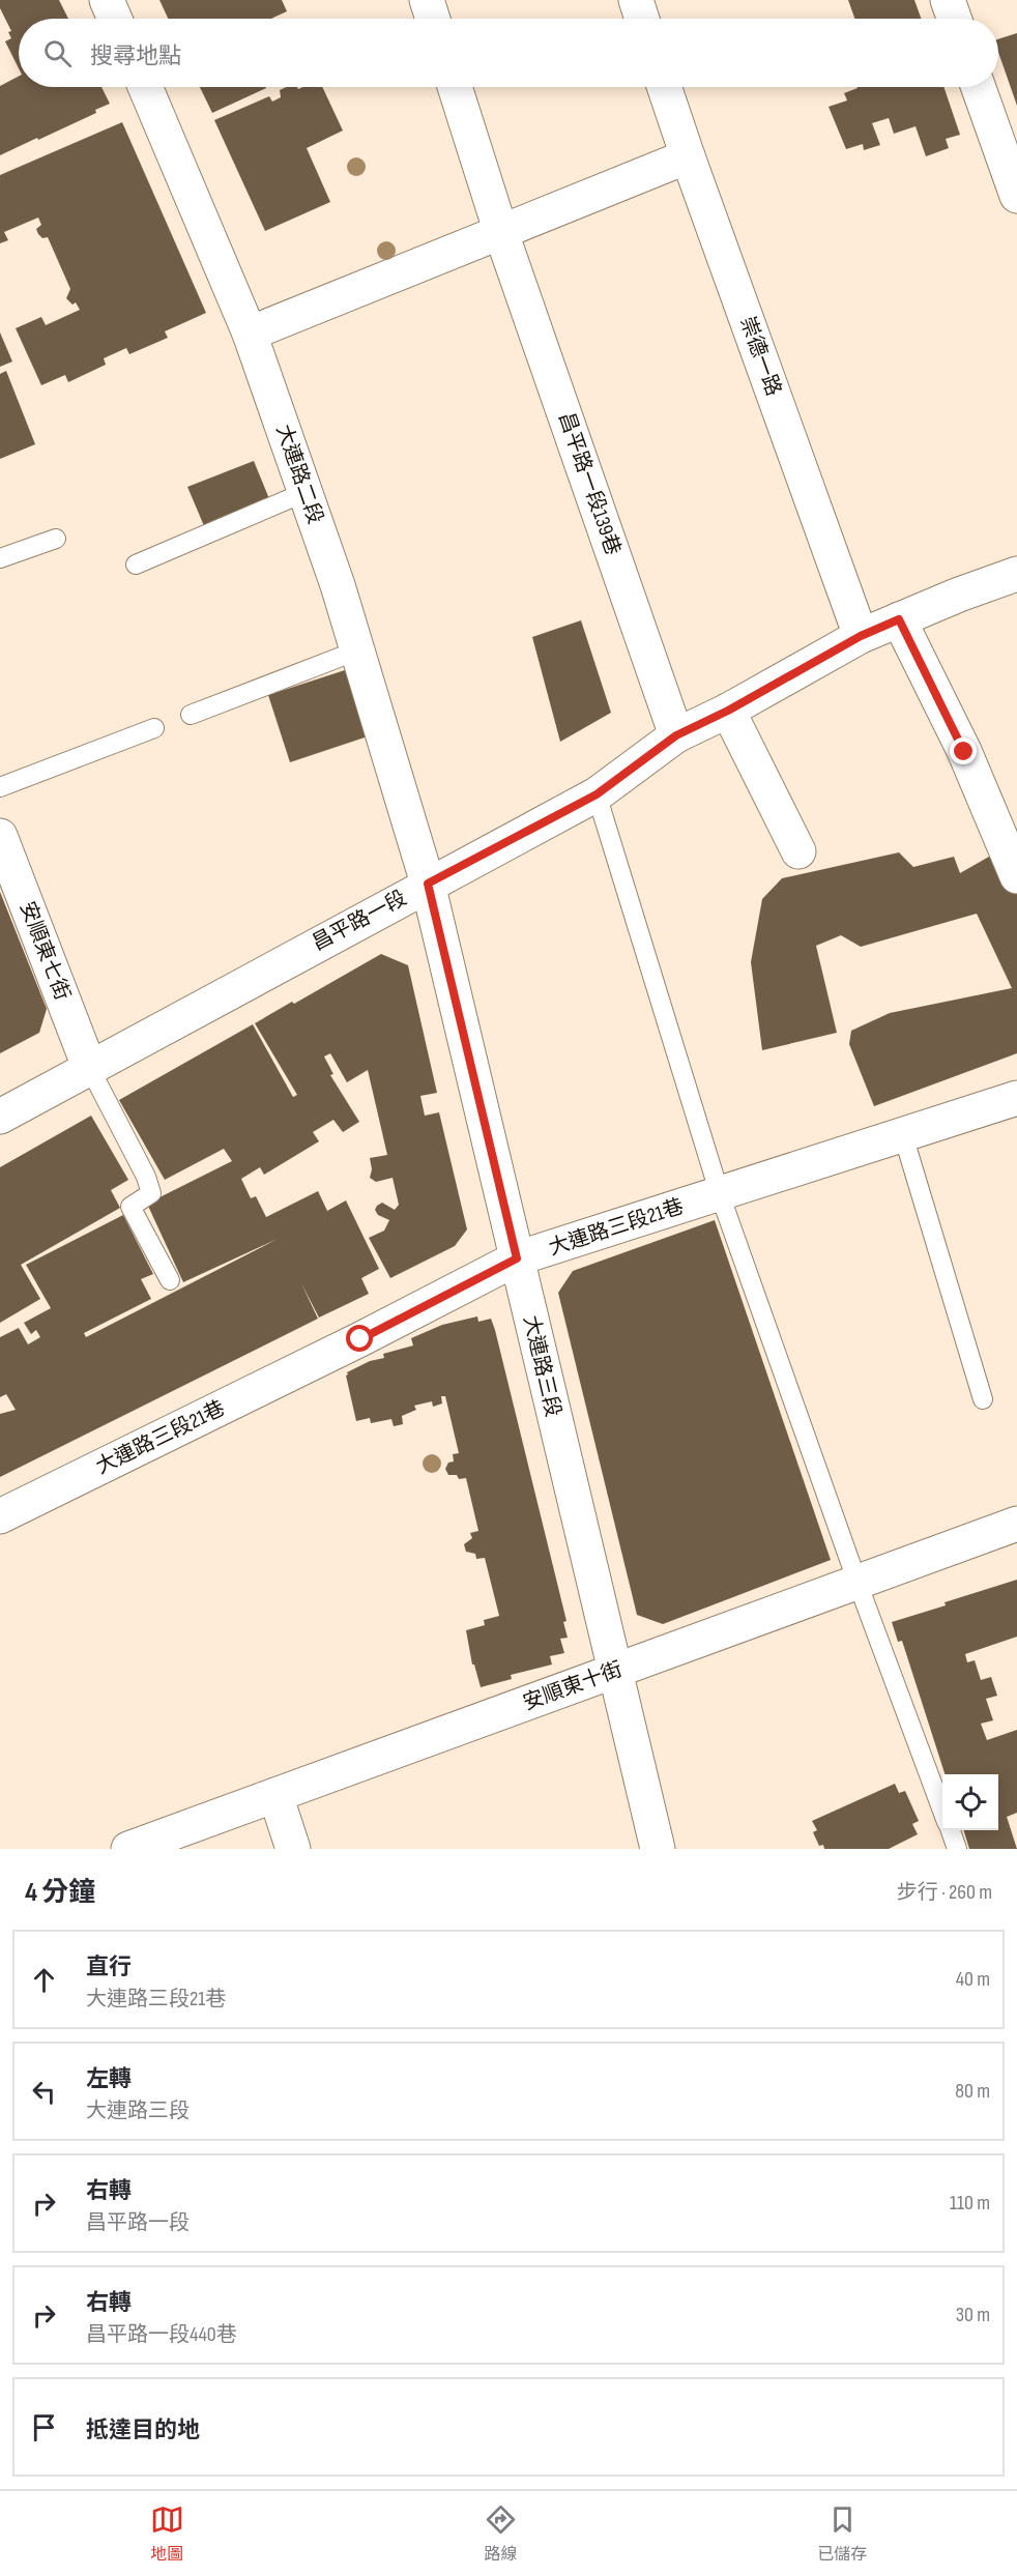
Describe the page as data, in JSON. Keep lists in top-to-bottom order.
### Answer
{
  "streets": {
    "street": [
      "崇德一路",
      "大連路二段",
      "昌平路一段139巷",
      "昌平路一段",
      "安順東七街",
      "大連路三段21巷",
      "大連路三段",
      "安順東十街"
    ]
  },
  "crossings": [
    ["崇德一路", "昌平路一段"],
    ["大連路二段", "昌平路一段"],
    ["大連路二段", "大連路三段"],
    ["昌平路一段139巷", "昌平路一段"],
    ["昌平路一段", "安順東七街"],
    ["昌平路一段", "大連路三段"],
    ["大連路三段21巷", "大連路三段"],
    ["大連路三段", "安順東十街"]
  ],
  "page": {
    "search": "搜尋地點",
    "heading": ["4 分鐘", "步行 · 260 m"],
    "list": [
      ["直行", "大連路三段21巷", "40 m"],
      ["左轉", "大連路三段", "80 m"],
      ["右轉", "昌平路一段", "110 m"],
      ["右轉", "昌平路一段440巷", "30 m"],
      "抵達目的地"
    ],
    "nav": ["地圖", "路線", "已儲存"]
  }
}
